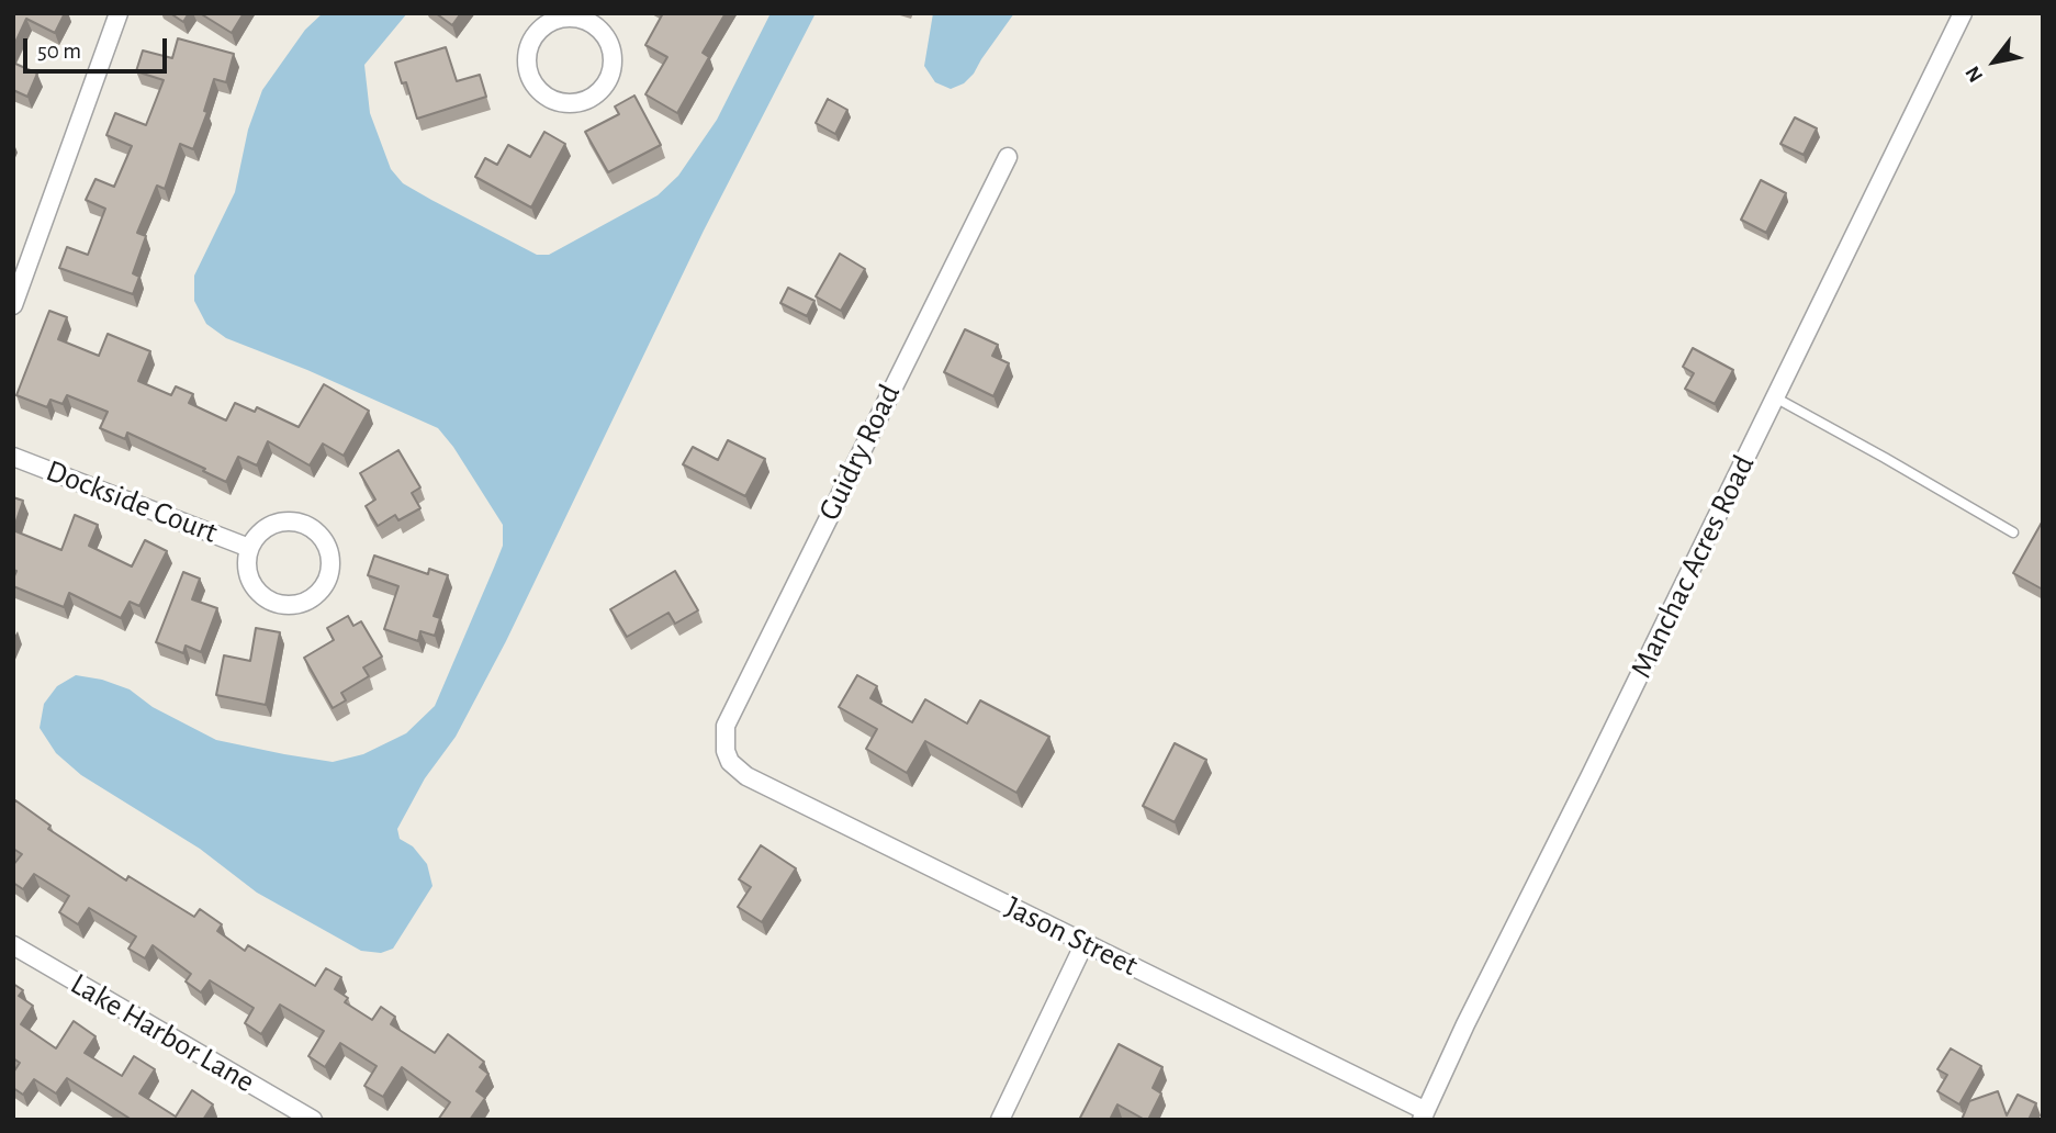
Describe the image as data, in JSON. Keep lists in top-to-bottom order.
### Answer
{
  "streets": {
    "street": [
      "Guidry Road",
      "Dockside Court",
      "Manchac Acres Road",
      "Jason Street",
      "Lake Harbor Lane"
    ]
  },
  "crossings": [
    ["Guidry Road", "Jason Street"],
    ["Manchac Acres Road", "Jason Street"]
  ],
  "scale_bar": "50 m",
  "north": "bottom left"
}
